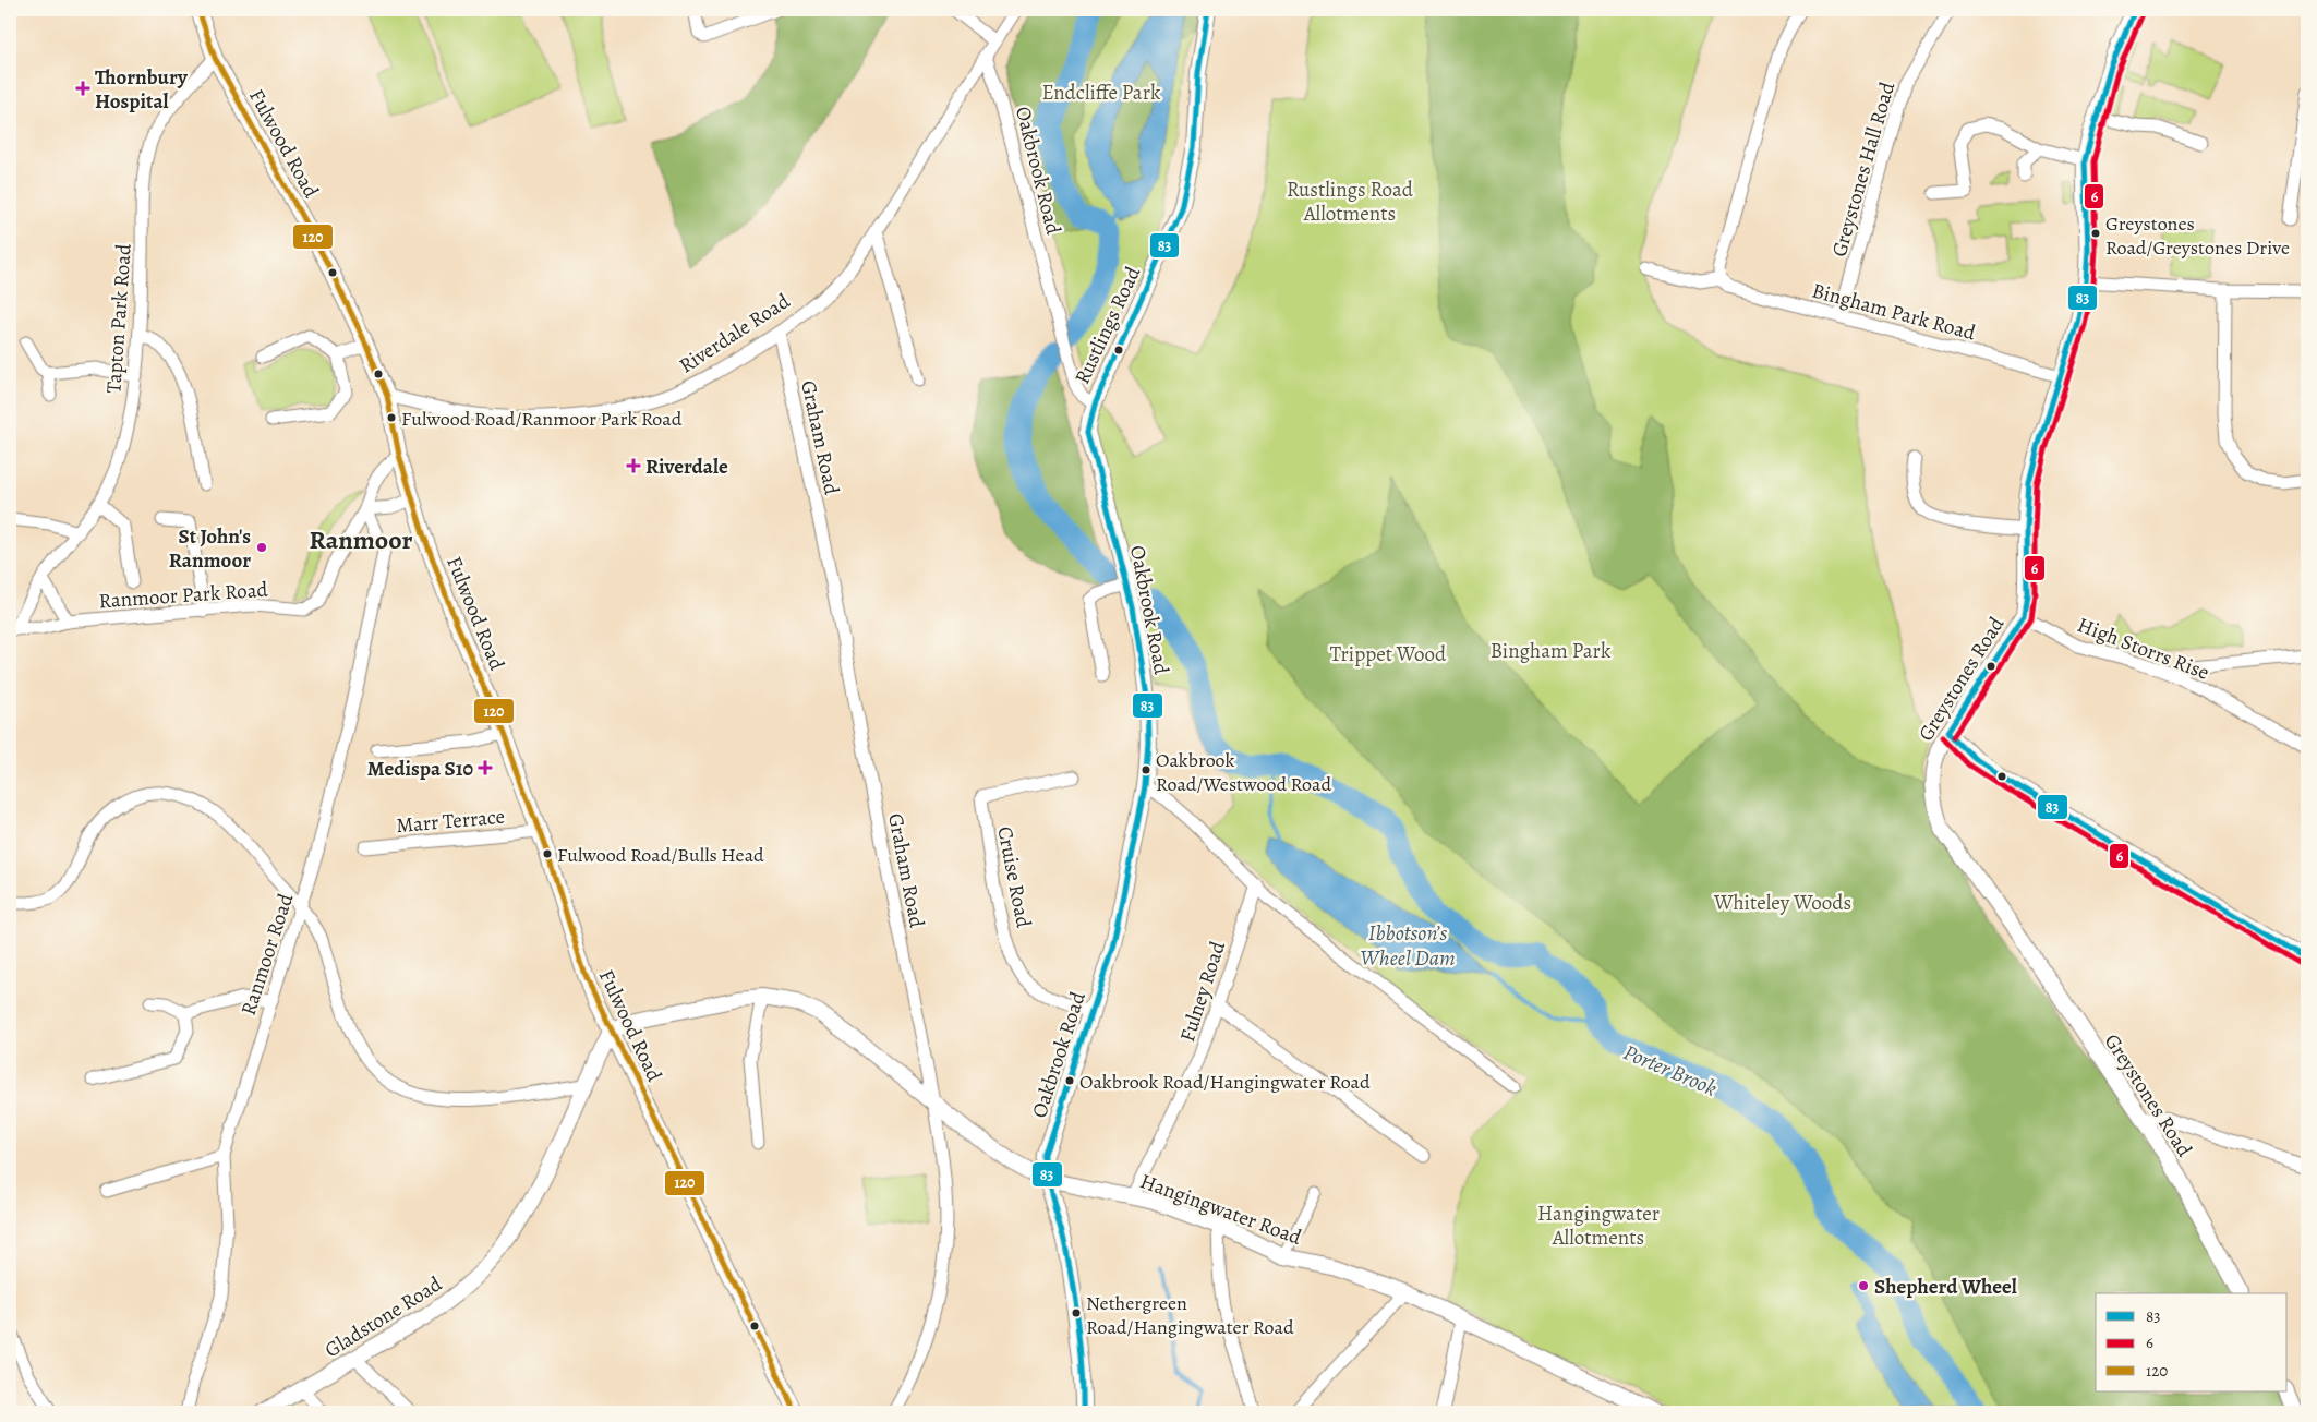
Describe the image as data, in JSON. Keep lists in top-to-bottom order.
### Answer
{
  "streets": {
    "street": [
      "Fulwood Road",
      "Greystones Hall Road",
      "Oakbrook Road",
      "Bingham Park Road",
      "Tapton Park Road",
      "Rustlings Road",
      "Riverdale Road",
      "Graham Road",
      "Ranmoor Park Road",
      "High Storrs Rise",
      "Greystones Road",
      "Marr Terrace",
      "Cruise Road",
      "Ranmoor Road",
      "Fulney Road",
      "Hangingwater Road",
      "Gladstone Road"
    ]
  },
  "crossings": [
    ["Fulwood Road", "Tapton Park Road"],
    ["Fulwood Road", "Riverdale Road"],
    ["Fulwood Road", "Marr Terrace"],
    ["Fulwood Road", "Hangingwater Road"],
    ["Fulwood Road", "Gladstone Road"],
    ["Greystones Hall Road", "Bingham Park Road"],
    ["Oakbrook Road", "Rustlings Road"],
    ["Oakbrook Road", "Riverdale Road"],
    ["Oakbrook Road", "Cruise Road"],
    ["Oakbrook Road", "Hangingwater Road"],
    ["Bingham Park Road", "Greystones Road"],
    ["Tapton Park Road", "Ranmoor Park Road"],
    ["Riverdale Road", "Graham Road"],
    ["Graham Road", "Hangingwater Road"],
    ["Ranmoor Park Road", "Ranmoor Road"],
    ["High Storrs Rise", "Greystones Road"],
    ["Fulney Road", "Hangingwater Road"],
    ["Hangingwater Road", "Gladstone Road"]
  ],
  "districts": ["Ranmoor"],
  "water": ["Ibbotson’s Wheel Dam", "Porter Brook"],
  "parks": [
    "Endcliffe Park",
    "Rustlings Road Allotments",
    "Bingham Park",
    "Trippet Wood",
    "Whiteley Woods",
    "Hangingwater Allotments"
  ],
  "places": {
    "health": ["Thornbury Hospital", "Riverdale", "Medispa S10"],
    "other": [
      "Greystones Road/Greystones Drive",
      "Fulwood Road/Ranmoor Park Road",
      "St John's Ranmoor",
      "Oakbrook Road/Westwood Road",
      "Fulwood Road/Bulls Head",
      "Oakbrook Road/Hangingwater Road",
      "Shepherd Wheel",
      "Nethergreen Road/Hangingwater Road"
    ]
  },
  "lines": ["transit line 83", "transit line 120", "transit line 6"],
  "legend": ["83", "6", "120"]
}
